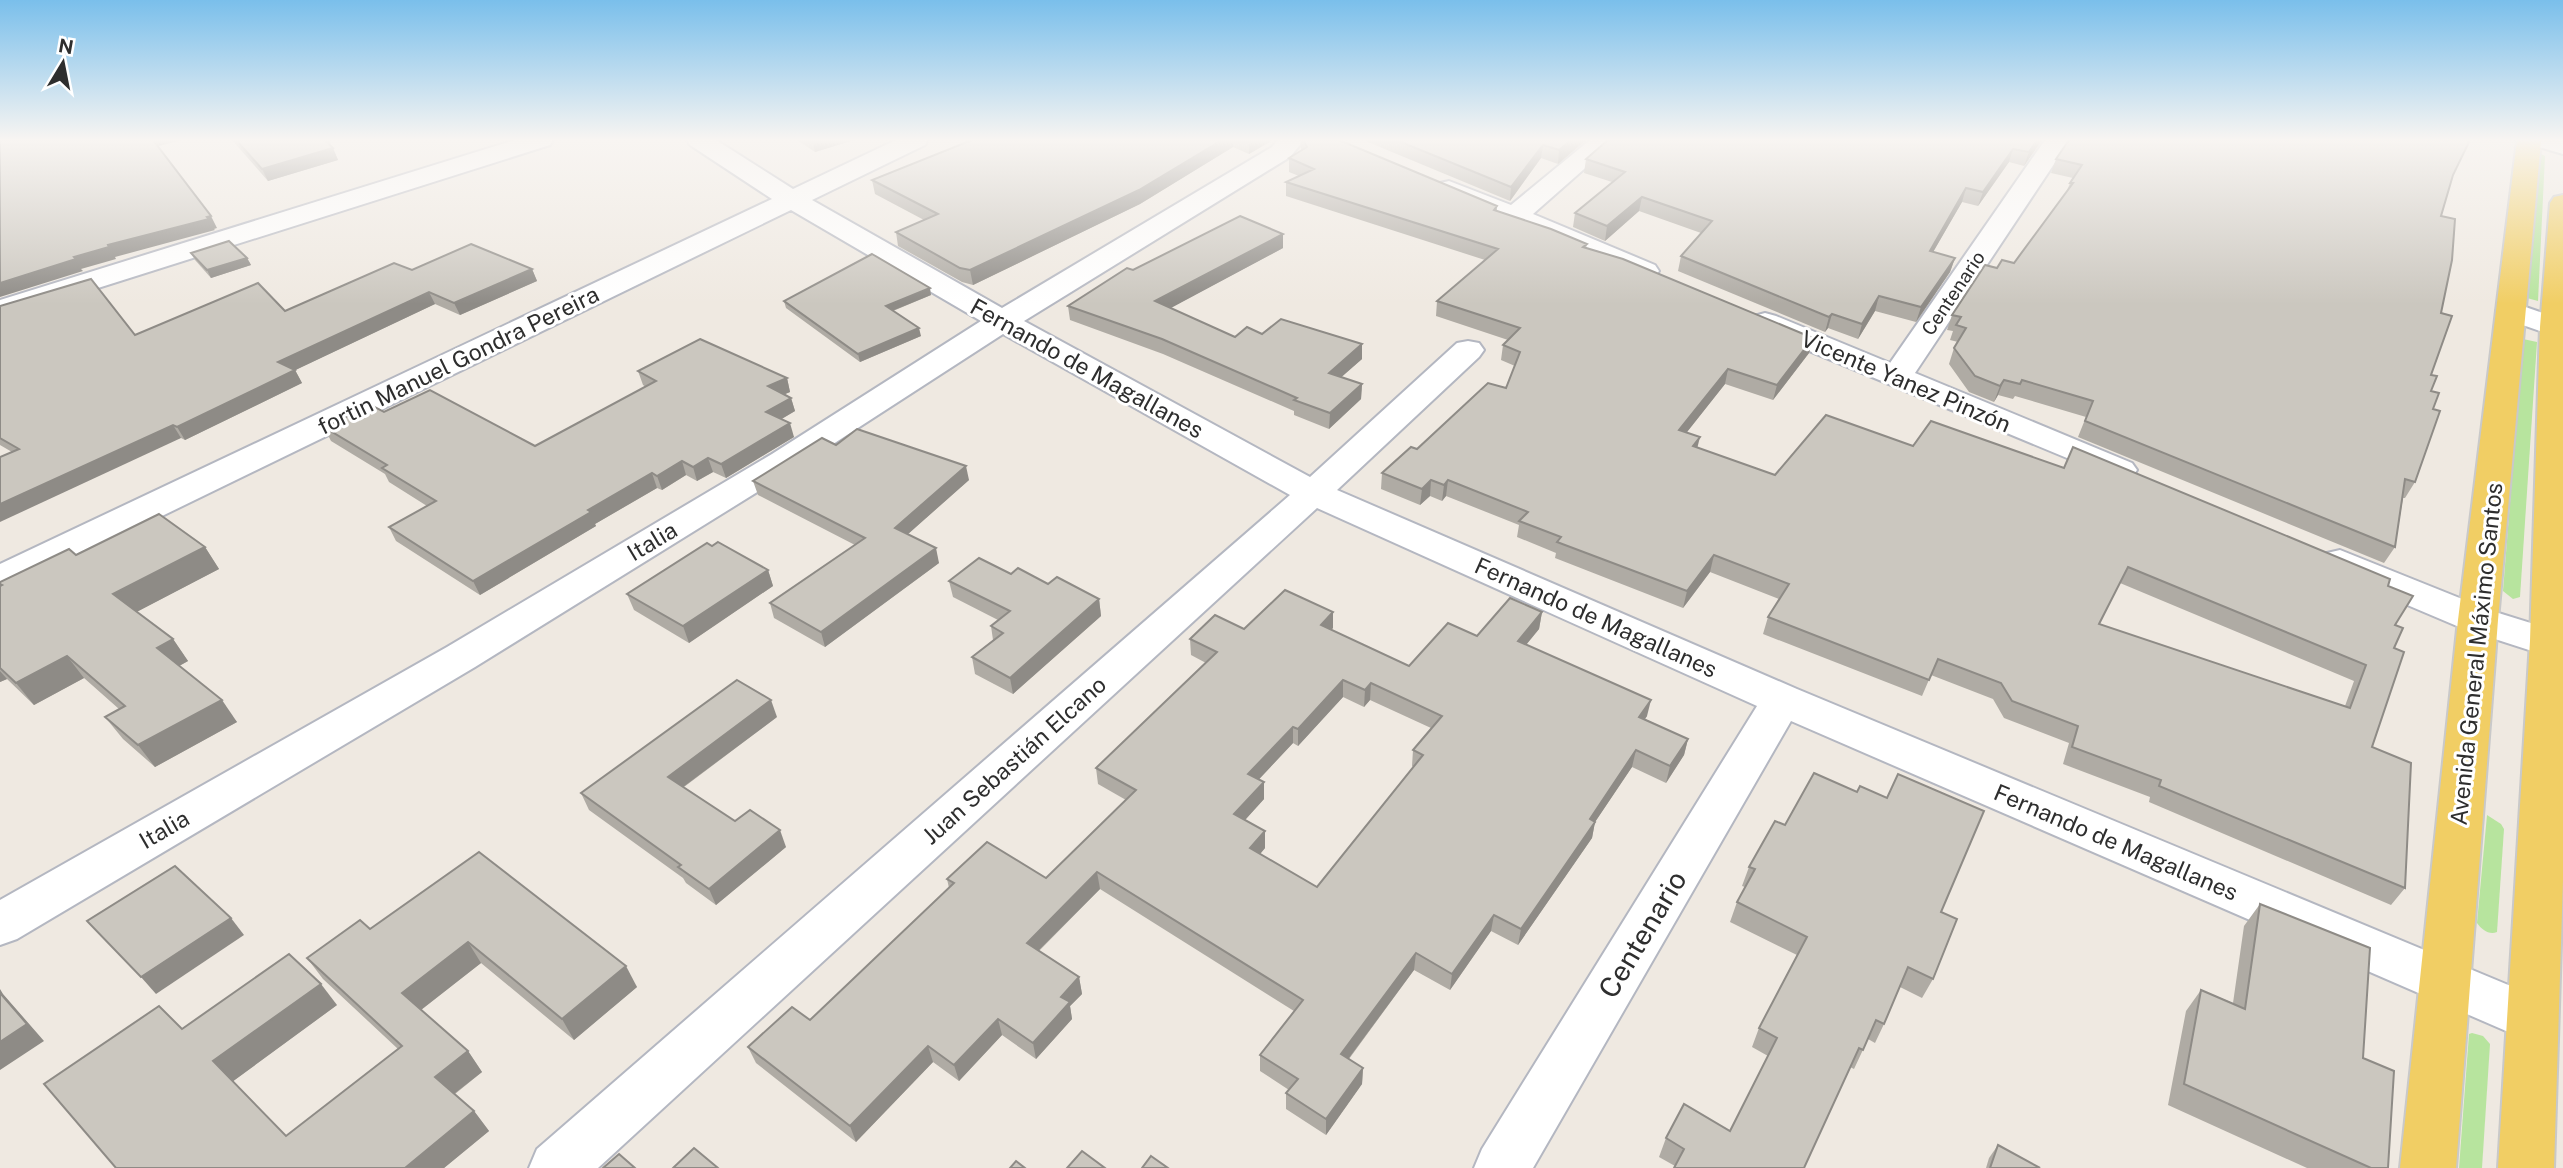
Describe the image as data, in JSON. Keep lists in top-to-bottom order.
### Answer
{
  "streets": {
    "main road": ["Avenida General Máximo Santos"],
    "street": [
      "Centenario",
      "fortin Manuel Gondra Pereira",
      "Fernando de Magallanes",
      "Vicente Yanez Pinzón",
      "Italia",
      "Juan Sebastián Elcano"
    ]
  },
  "crossings": [
    ["Centenario", "Fernando de Magallanes"],
    ["Centenario", "Vicente Yanez Pinzón"],
    ["fortin Manuel Gondra Pereira", "Fernando de Magallanes"],
    ["Fernando de Magallanes", "Italia"],
    ["Fernando de Magallanes", "Avenida General Máximo Santos"],
    ["Fernando de Magallanes", "Juan Sebastián Elcano"]
  ],
  "north": "top"
}
